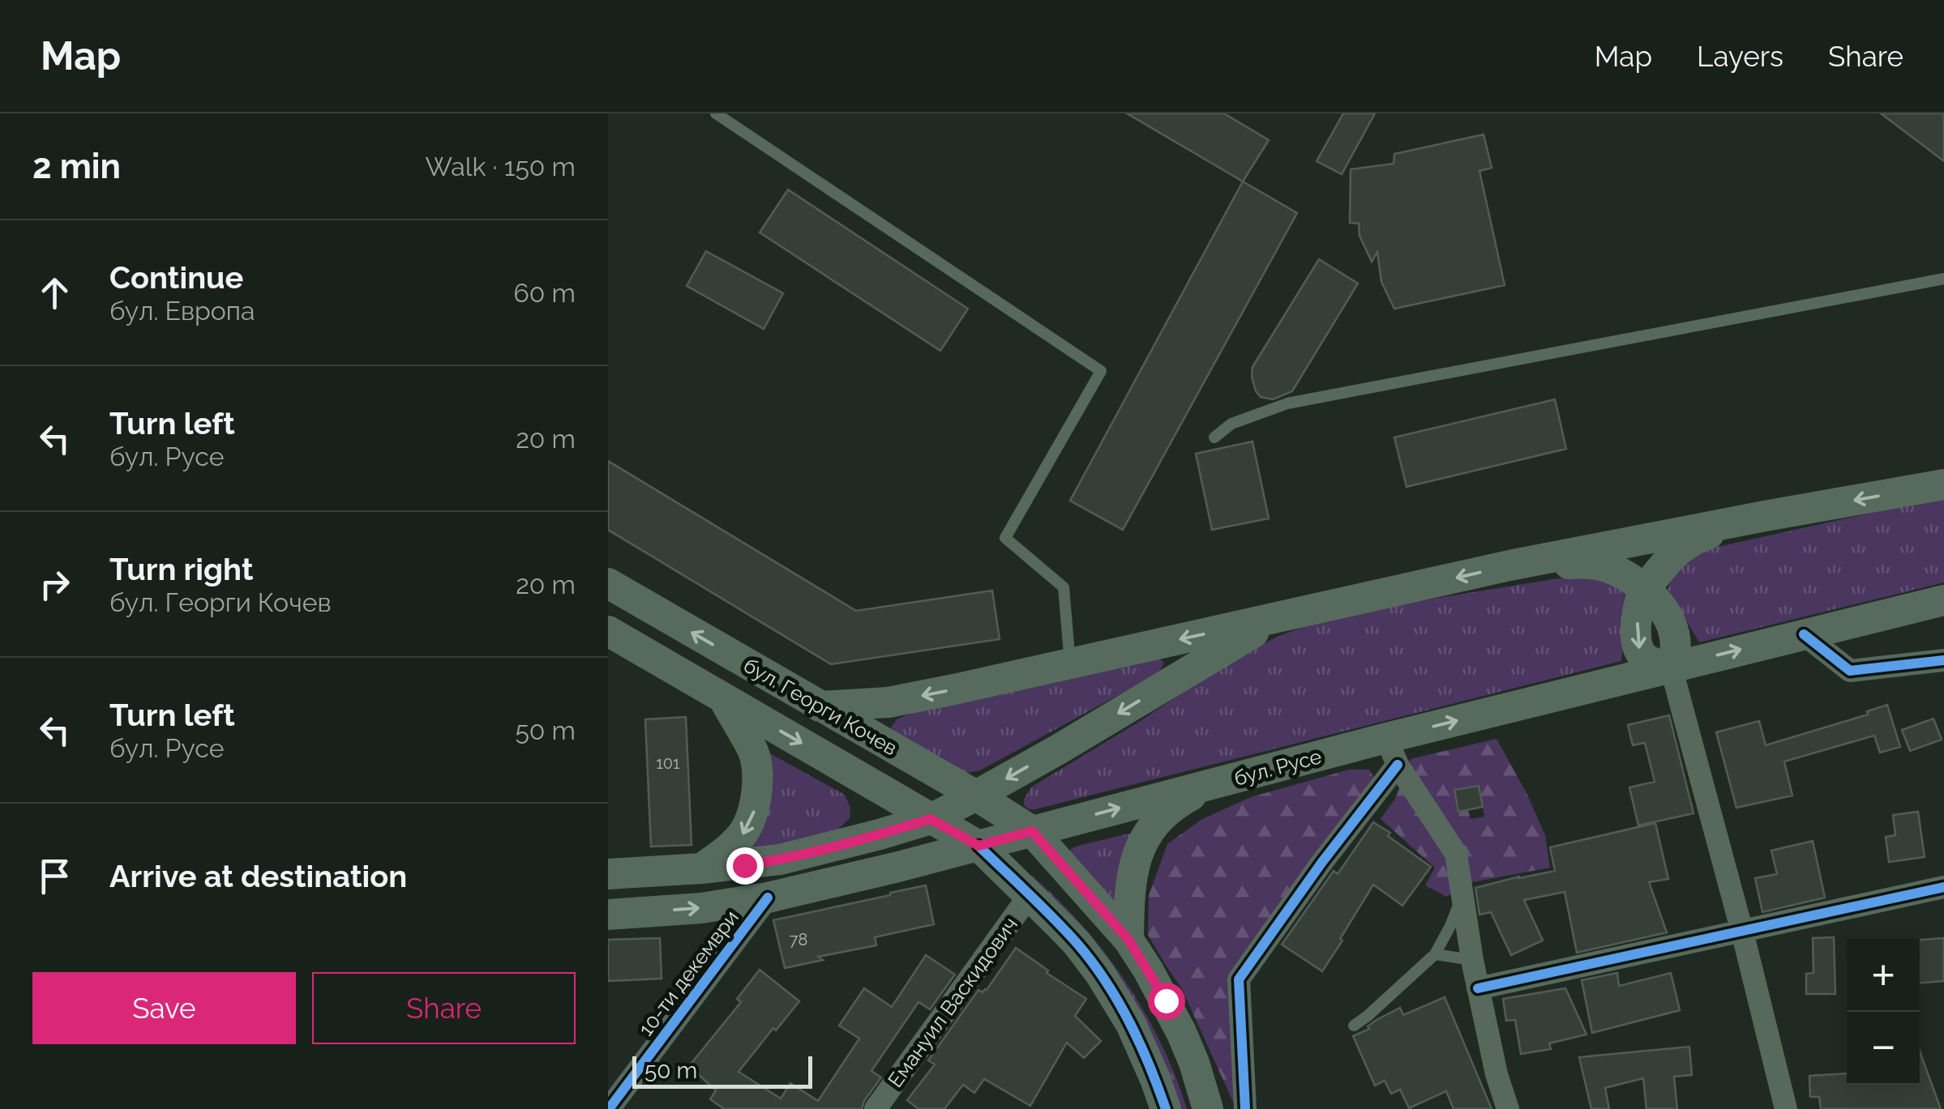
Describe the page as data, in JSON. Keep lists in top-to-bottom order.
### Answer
{
  "streets": {
    "main road": ["бул. Георги Кочев", "бул. Русе"],
    "street": ["10-ти декември", "Емануил Васкидович"]
  },
  "crossings": [
    ["бул. Георги Кочев", "бул. Русе"],
    ["бул. Георги Кочев", "Емануил Васкидович"],
    ["бул. Русе", "10-ти декември"]
  ],
  "house_numbers": ["101", "78"],
  "scale_bar": "50 m",
  "page": {
    "header": "Map",
    "nav": ["Map", "Layers", "Share"],
    "heading": ["2 min", "Walk · 150 m"],
    "list": [
      ["Continue", "бул. Европа", "60 m"],
      ["Turn left", "бул. Русе", "20 m"],
      ["Turn right", "бул. Георги Кочев", "20 m"],
      ["Turn left", "бул. Русе", "50 m"],
      "Arrive at destination"
    ],
    "map_buttons": ["+", "−"],
    "buttons": ["Save", "Share"],
    "scale": "50 m"
  }
}
